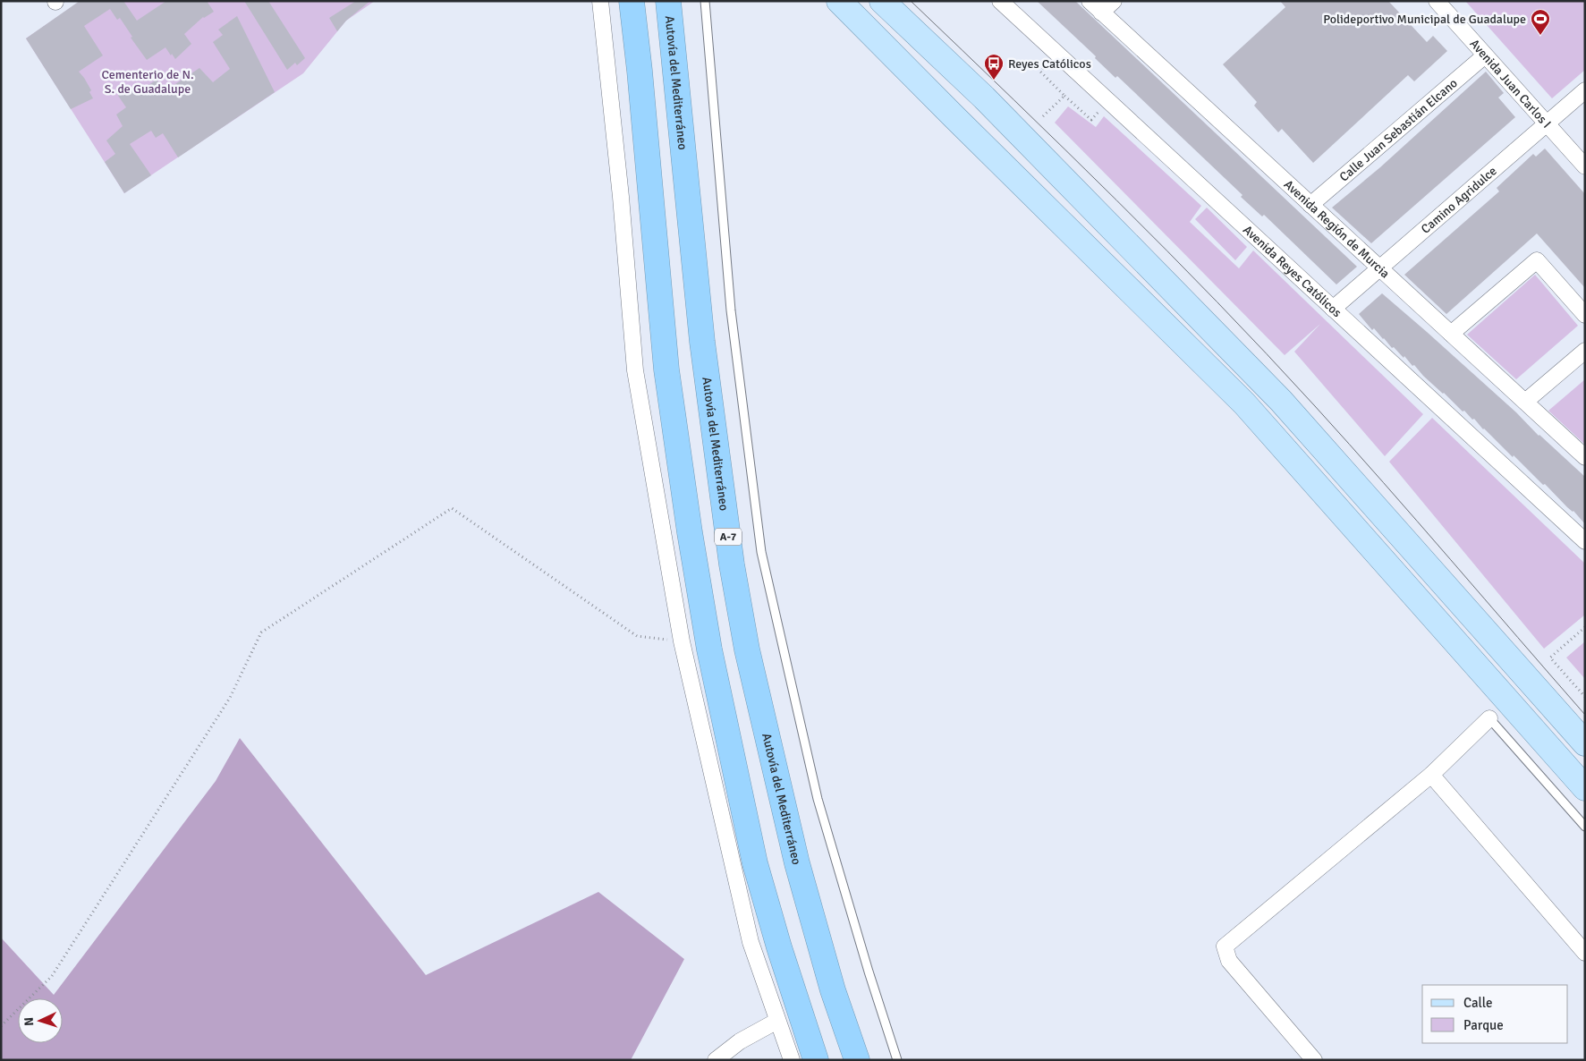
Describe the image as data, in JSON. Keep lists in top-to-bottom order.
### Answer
{
  "streets": {
    "highway": ["Autovía del Mediterráneo", "A-7"],
    "street": [
      "Avenida Juan Carlos I",
      "Calle Juan Sebastián Elcano",
      "Camino Agridulce",
      "Avenida Región de Murcia",
      "Avenida Reyes Católicos"
    ]
  },
  "crossings": [
    ["Avenida Juan Carlos I", "Calle Juan Sebastián Elcano"],
    ["Avenida Juan Carlos I", "Camino Agridulce"],
    ["Calle Juan Sebastián Elcano", "Avenida Región de Murcia"],
    ["Camino Agridulce", "Avenida Región de Murcia"],
    ["Camino Agridulce", "Avenida Reyes Católicos"]
  ],
  "parks": ["Cementerio de N. S. de Guadalupe"],
  "places": {
    "sports": ["Polideportivo Municipal de Guadalupe"],
    "bus stop": ["Reyes Católicos"]
  },
  "legend": ["Calle", "Parque"],
  "north": "left"
}
